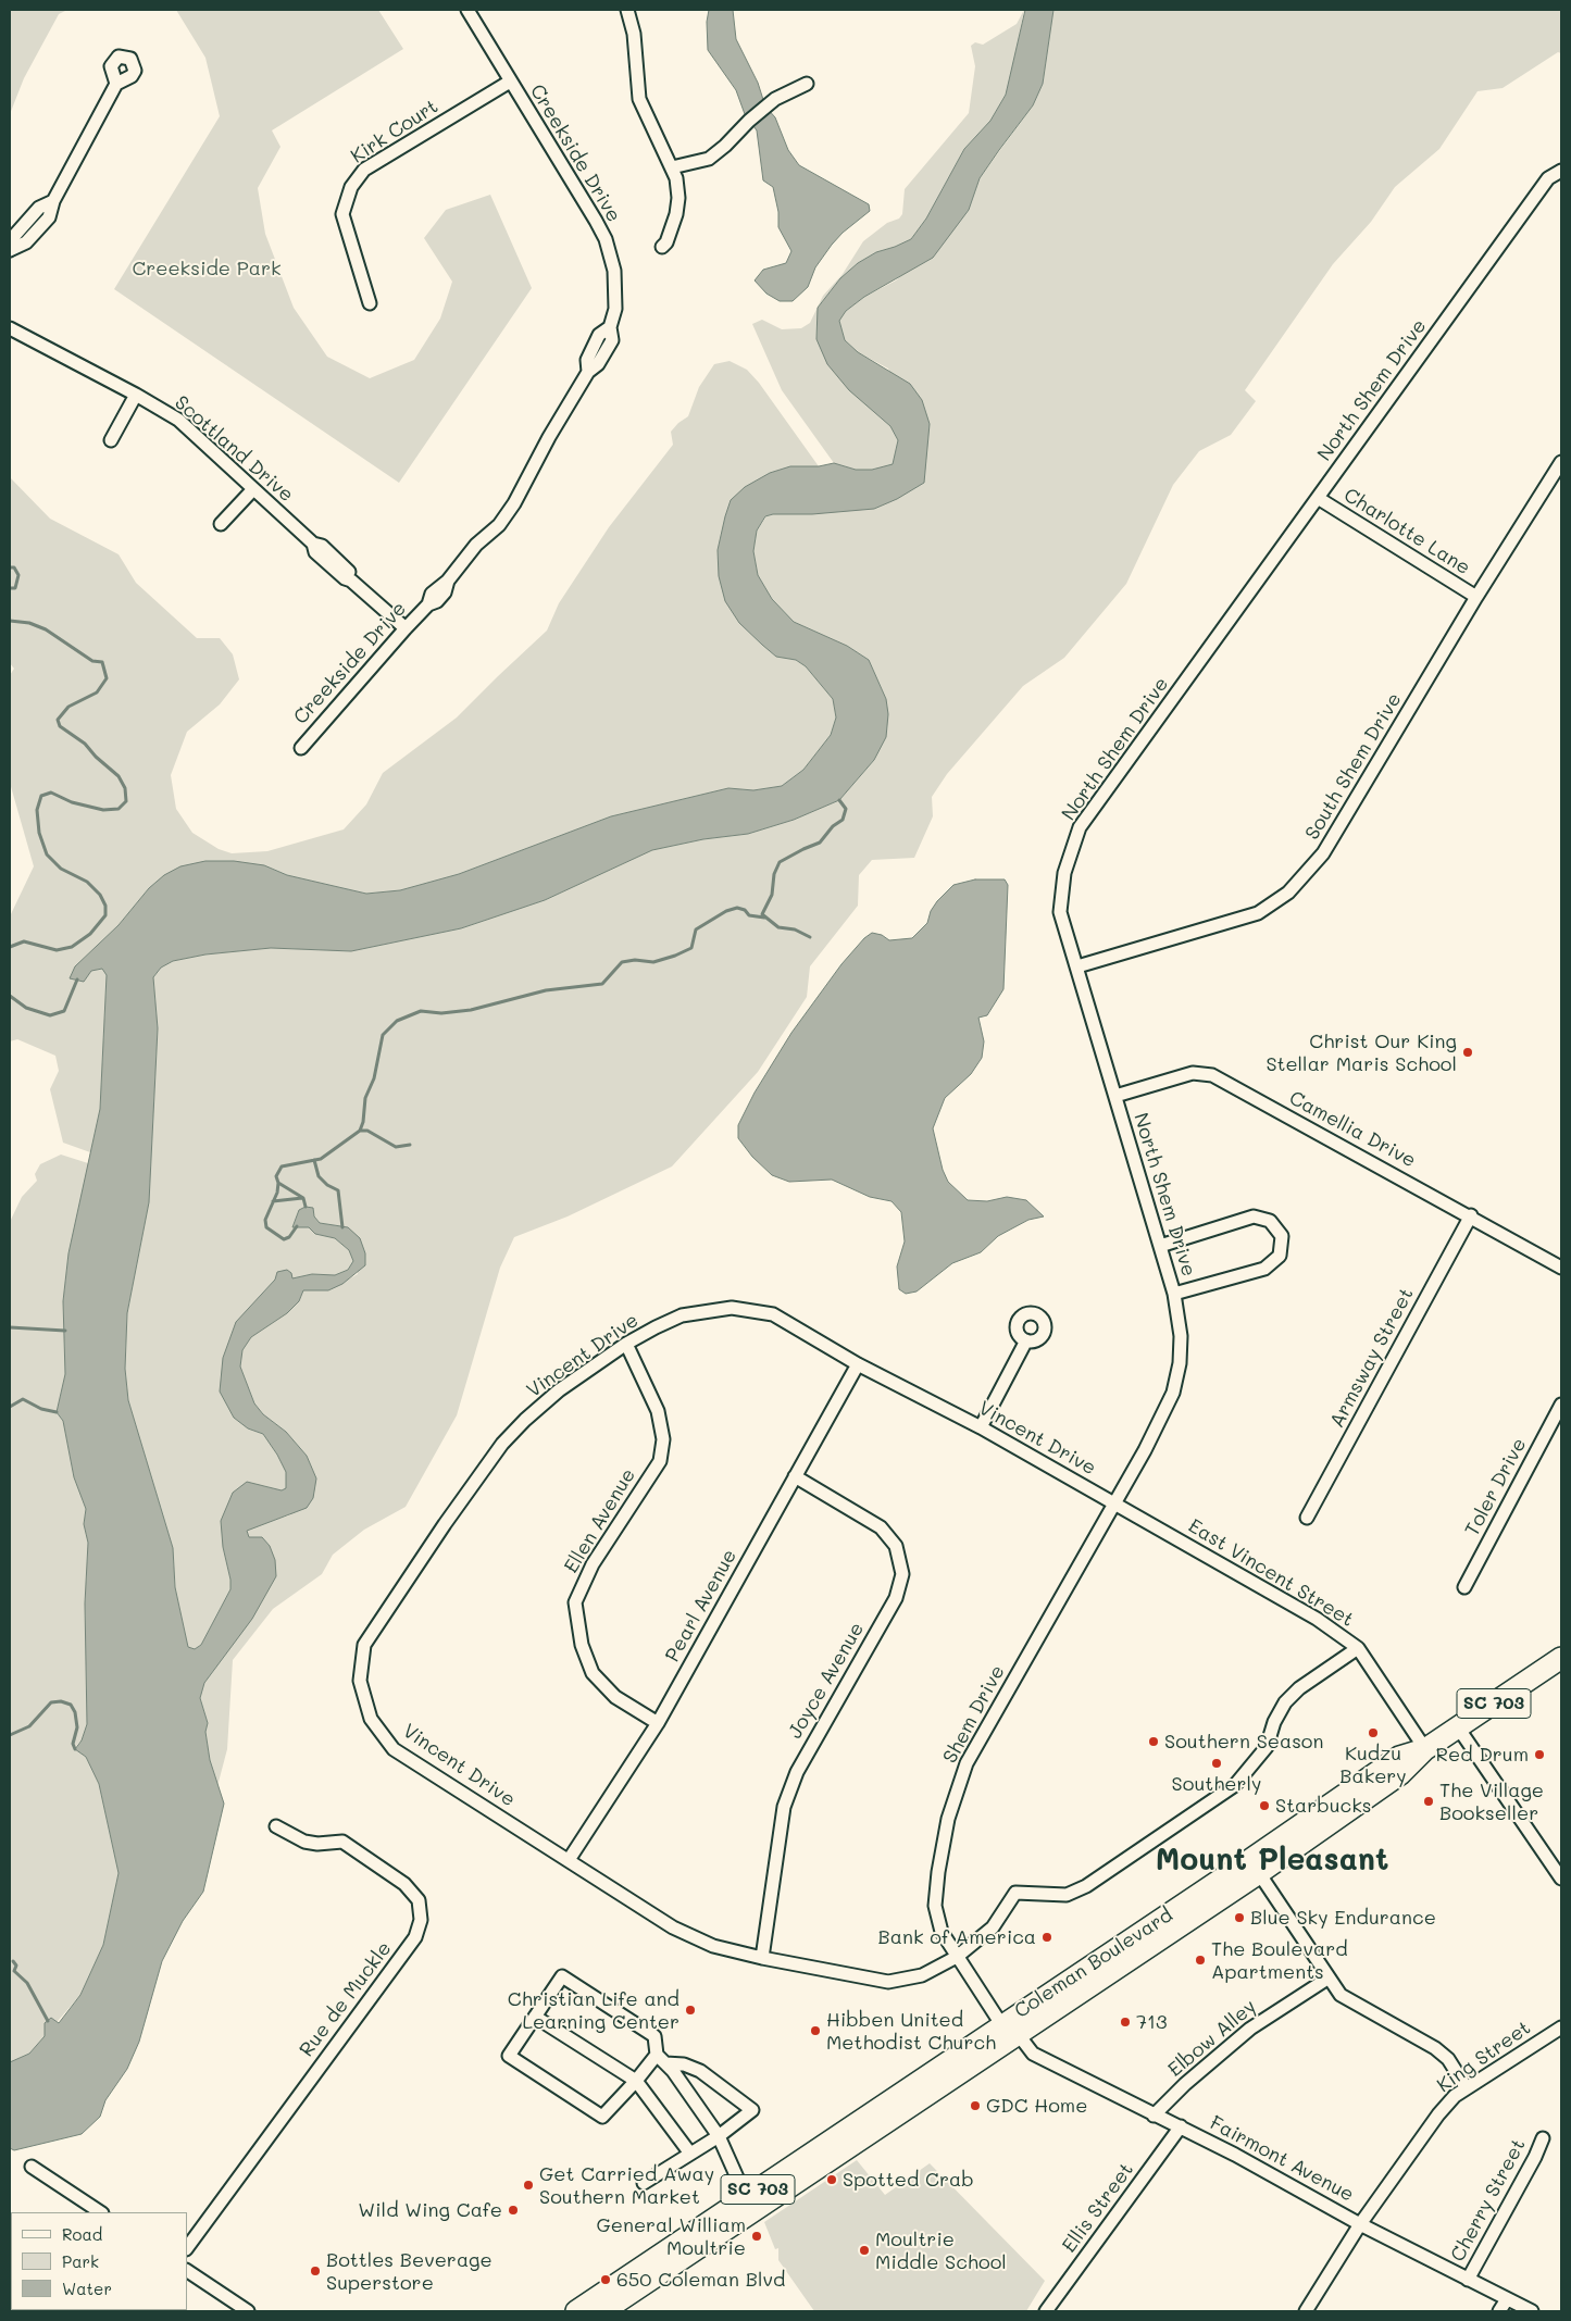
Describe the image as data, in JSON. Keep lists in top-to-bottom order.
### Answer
{
  "streets": {
    "main road": ["SC 703", "Coleman Boulevard"],
    "street": [
      "Kirk Court",
      "Creekside Drive",
      "North Shem Drive",
      "Scottland Drive",
      "Charlotte Lane",
      "South Shem Drive",
      "Camellia Drive",
      "Vincent Drive",
      "Armsway Street",
      "Toler Drive",
      "Ellen Avenue",
      "East Vincent Street",
      "Pearl Avenue",
      "Joyce Avenue",
      "Shem Drive",
      "Rue de Muckle",
      "Elbow Alley",
      "King Street",
      "Fairmont Avenue",
      "Cherry Street",
      "Ellis Street"
    ]
  },
  "crossings": [
    ["Kirk Court", "Creekside Drive"],
    ["Creekside Drive", "Scottland Drive"],
    ["North Shem Drive", "Charlotte Lane"],
    ["North Shem Drive", "South Shem Drive"],
    ["North Shem Drive", "Camellia Drive"],
    ["North Shem Drive", "Vincent Drive"],
    ["North Shem Drive", "East Vincent Street"],
    ["North Shem Drive", "Shem Drive"],
    ["Charlotte Lane", "South Shem Drive"],
    ["Camellia Drive", "Armsway Street"],
    ["Vincent Drive", "Ellen Avenue"],
    ["Vincent Drive", "East Vincent Street"],
    ["Vincent Drive", "Pearl Avenue"],
    ["Vincent Drive", "Joyce Avenue"],
    ["Vincent Drive", "Shem Drive"],
    ["Ellen Avenue", "Pearl Avenue"],
    ["East Vincent Street", "Shem Drive"],
    ["East Vincent Street", "Coleman Boulevard"],
    ["Pearl Avenue", "Joyce Avenue"],
    ["Shem Drive", "Coleman Boulevard"],
    ["Shem Drive", "Fairmont Avenue"],
    ["Coleman Boulevard", "Fairmont Avenue"],
    ["Elbow Alley", "Fairmont Avenue"],
    ["King Street", "Fairmont Avenue"],
    ["Fairmont Avenue", "Cherry Street"],
    ["Fairmont Avenue", "Ellis Street"]
  ],
  "districts": ["Mount Pleasant"],
  "parks": ["Creekside Park"],
  "places": [
    "Christ Our King Stellar Maris School",
    "Kudzu Bakery",
    "Southern Season",
    "Red Drum",
    "Southerly",
    "The Village Bookseller",
    "Starbucks",
    "Blue Sky Endurance",
    "Bank of America",
    "The Boulevard Apartments",
    "Christian Life and Learning Center",
    "713",
    "Hibben United Methodist Church",
    "GDC Home",
    "Spotted Crab",
    "Get Carried Away Southern Market",
    "Wild Wing Cafe",
    "General William Moultrie",
    "Moultrie Middle School",
    "Bottles Beverage Superstore",
    "650 Coleman Blvd"
  ],
  "legend": ["Road", "Park", "Water"]
}
